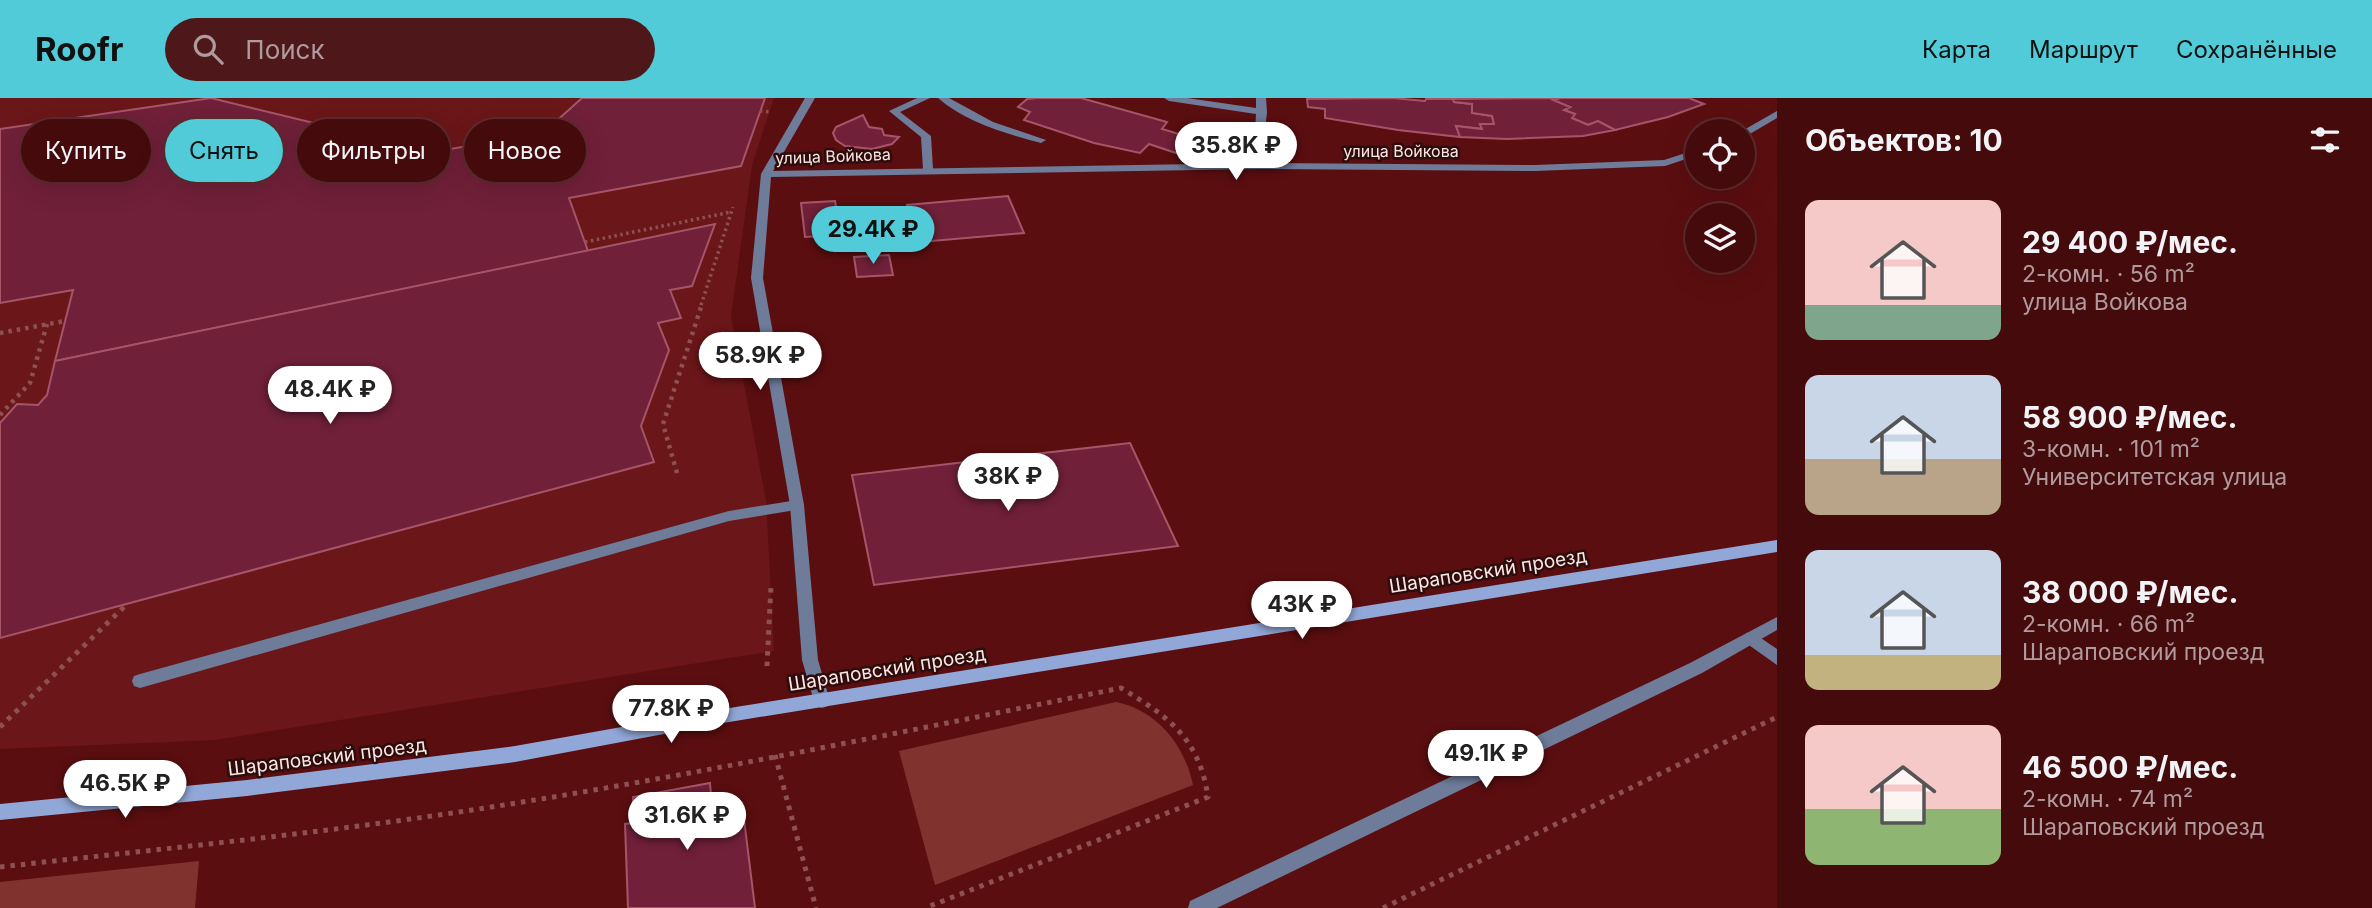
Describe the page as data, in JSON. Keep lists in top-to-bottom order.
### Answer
{
  "streets": {
    "main road": ["Шараповский проезд"],
    "street": ["улица Войкова"]
  },
  "page": {
    "header": "Roofr",
    "search": "Поиск",
    "nav": ["Карта", "Маршрут", "Сохранённые"],
    "heading": "Объектов: 10",
    "chip": [
      "Купить",
      "Снять",
      "Фильтры",
      "Новое"
    ],
    "price": [
      "35.8K ₽",
      "29.4K ₽",
      "58.9K ₽",
      "48.4K ₽",
      "38K ₽",
      "43K ₽",
      "77.8K ₽",
      "49.1K ₽",
      "46.5K ₽",
      "31.6K ₽"
    ],
    "list": [
      {
        "name": "29 400 ₽/мес.",
        "note": "2-комн. · 56 m² · улица Войкова"
      },
      {
        "name": "58 900 ₽/мес.",
        "note": "3-комн. · 101 m² · Университетская улица"
      },
      {
        "name": "38 000 ₽/мес.",
        "note": "2-комн. · 66 m² · Шараповский проезд"
      },
      {
        "name": "46 500 ₽/мес.",
        "note": "2-комн. · 74 m² · Шараповский проезд"
      }
    ]
  }
}
